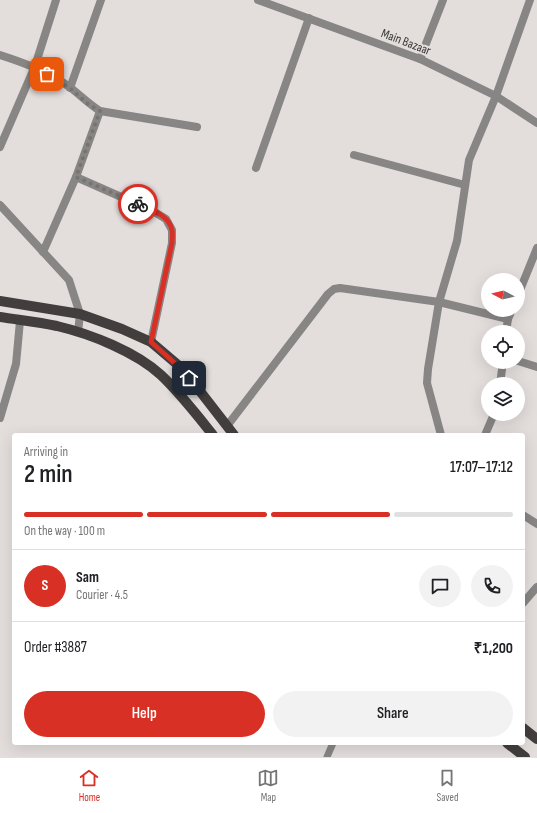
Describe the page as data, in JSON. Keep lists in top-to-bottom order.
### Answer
{
  "streets": {
    "street": ["Main Bazaar"]
  },
  "north": "left",
  "page": {
    "heading": ["2 min", "Arriving in", "17:07–17:12"],
    "panel": [
      "Sam",
      "Courier · 4.5",
      "Order #3887",
      "₹1,200"
    ],
    "bar": "On the way · 100 m",
    "round": "S",
    "buttons": ["Help", "Share"],
    "tabs": ["Home", "Map", "Saved"]
  }
}
